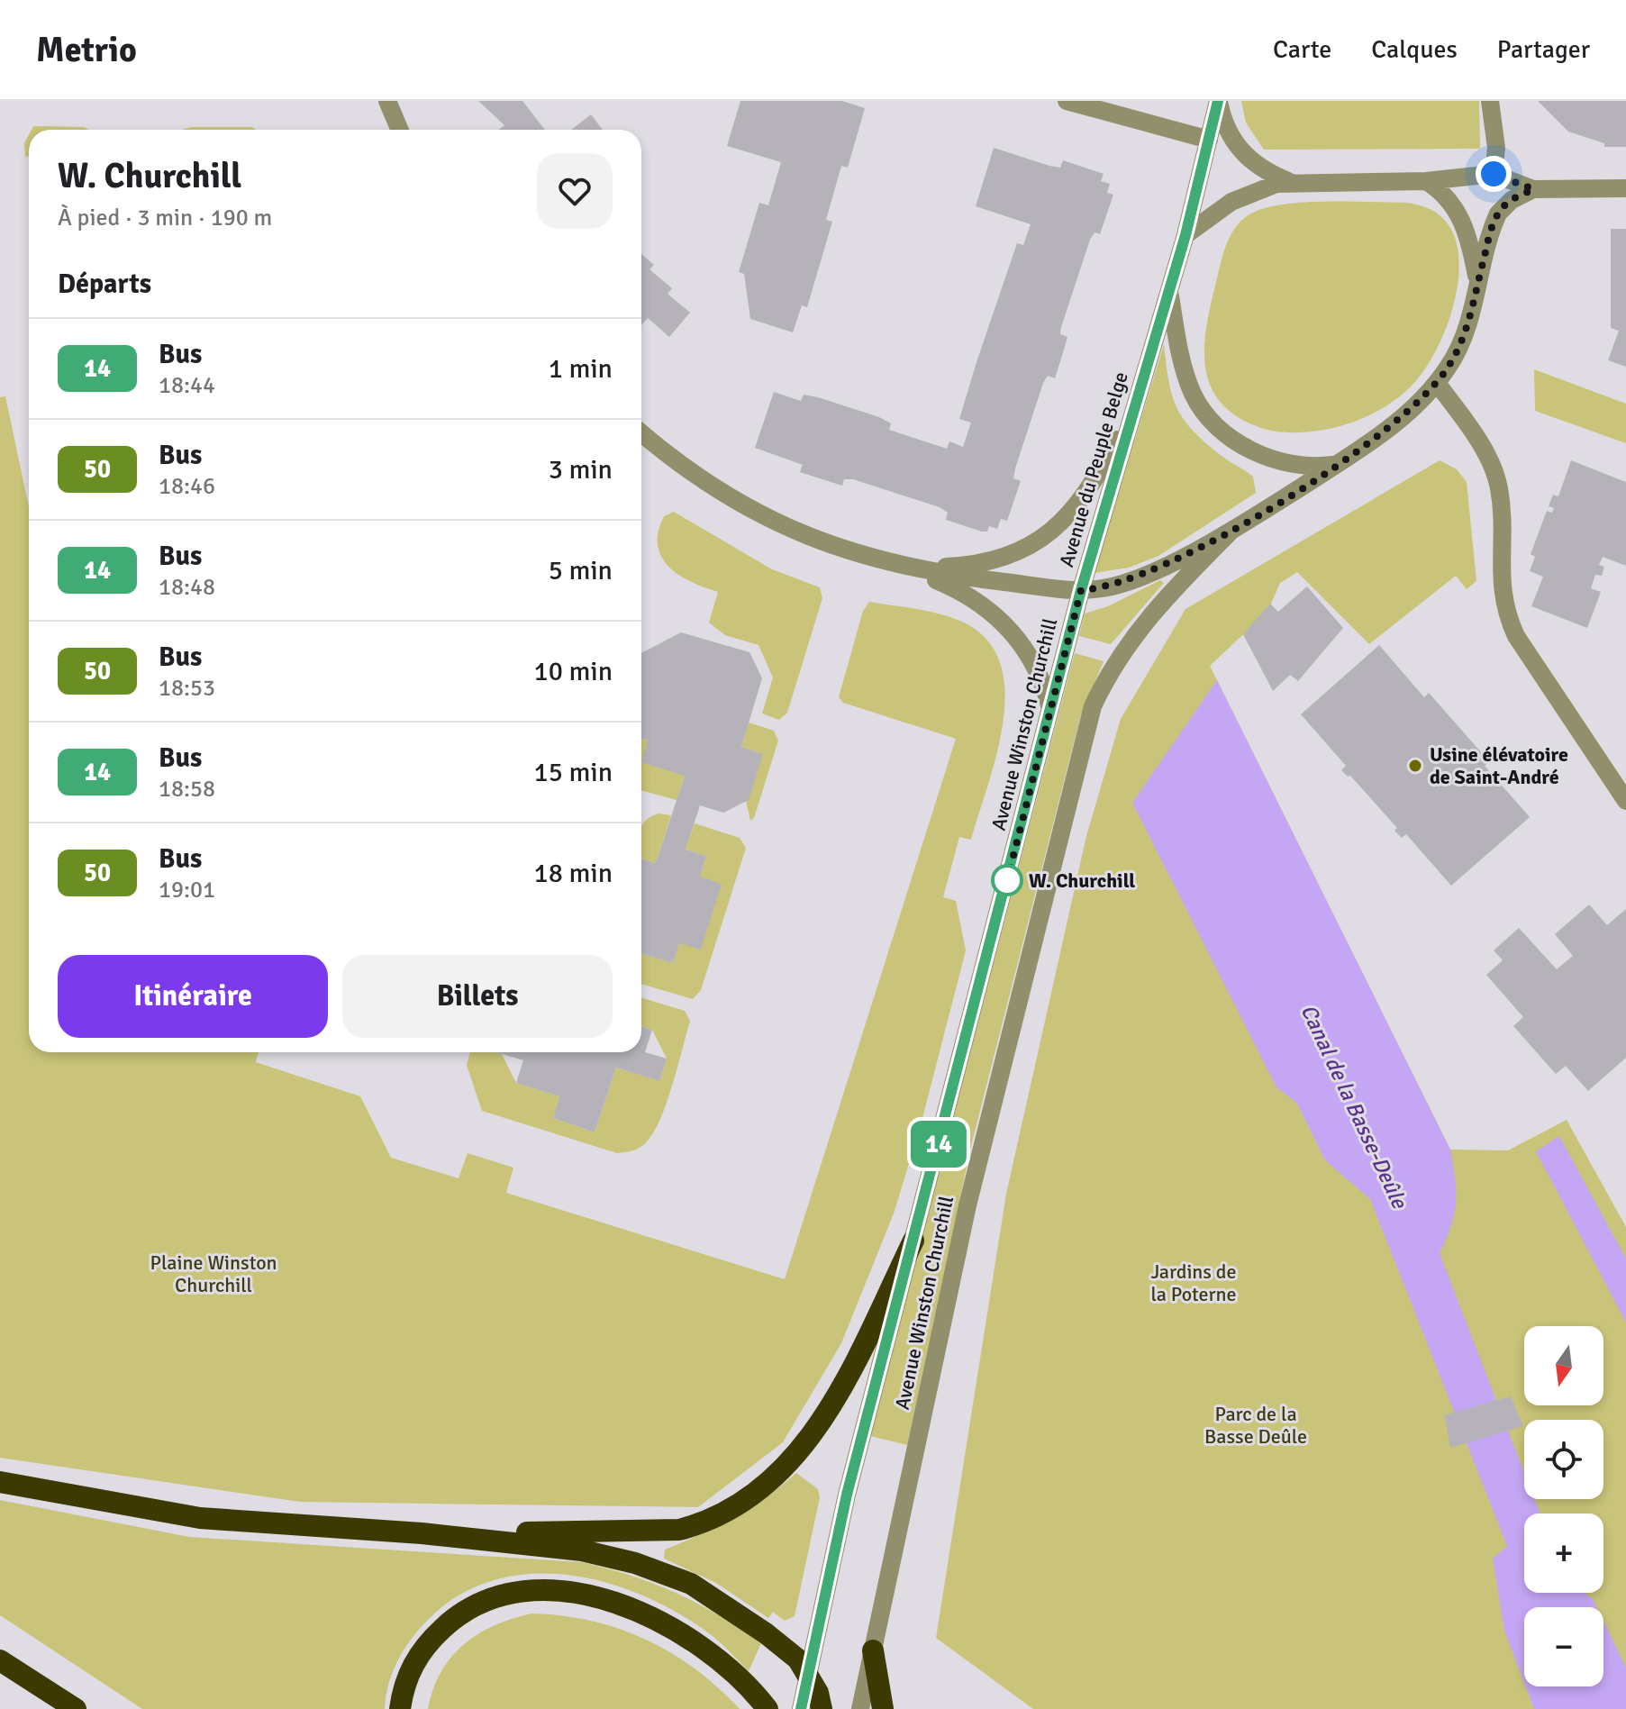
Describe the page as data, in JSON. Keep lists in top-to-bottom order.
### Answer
{
  "streets": {
    "street": ["Avenue du Peuple Belge", "Avenue Winston Churchill"]
  },
  "crossings": [
    ["Avenue du Peuple Belge", "Avenue Winston Churchill"]
  ],
  "water": ["Canal de la Basse-Deûle"],
  "parks": ["Plaine Winston Churchill", "Jardins de la Poterne", "Parc de la Basse Deûle"],
  "places": ["Usine élévatoire de Saint-André", "W. Churchill"],
  "lines": ["bus line 14"],
  "north": "bottom",
  "page": {
    "header": "Metrio",
    "nav": ["Carte", "Calques", "Partager"],
    "on_map": "14",
    "heading": [
      ["W. Churchill", "À pied · 3 min · 190 m"],
      "Départs"
    ],
    "list": [
      {
        "mark": "14",
        "name": "Bus",
        "note": "18:44",
        "value": "1 min"
      },
      {
        "mark": "50",
        "name": "Bus",
        "note": "18:46",
        "value": "3 min"
      },
      {
        "mark": "14",
        "name": "Bus",
        "note": "18:48",
        "value": "5 min"
      },
      {
        "mark": "50",
        "name": "Bus",
        "note": "18:53",
        "value": "10 min"
      },
      {
        "mark": "14",
        "name": "Bus",
        "note": "18:58",
        "value": "15 min"
      },
      {
        "mark": "50",
        "name": "Bus",
        "note": "19:01",
        "value": "18 min"
      }
    ],
    "buttons": ["Itinéraire", "Billets"],
    "map_buttons": ["+", "−"]
  }
}
